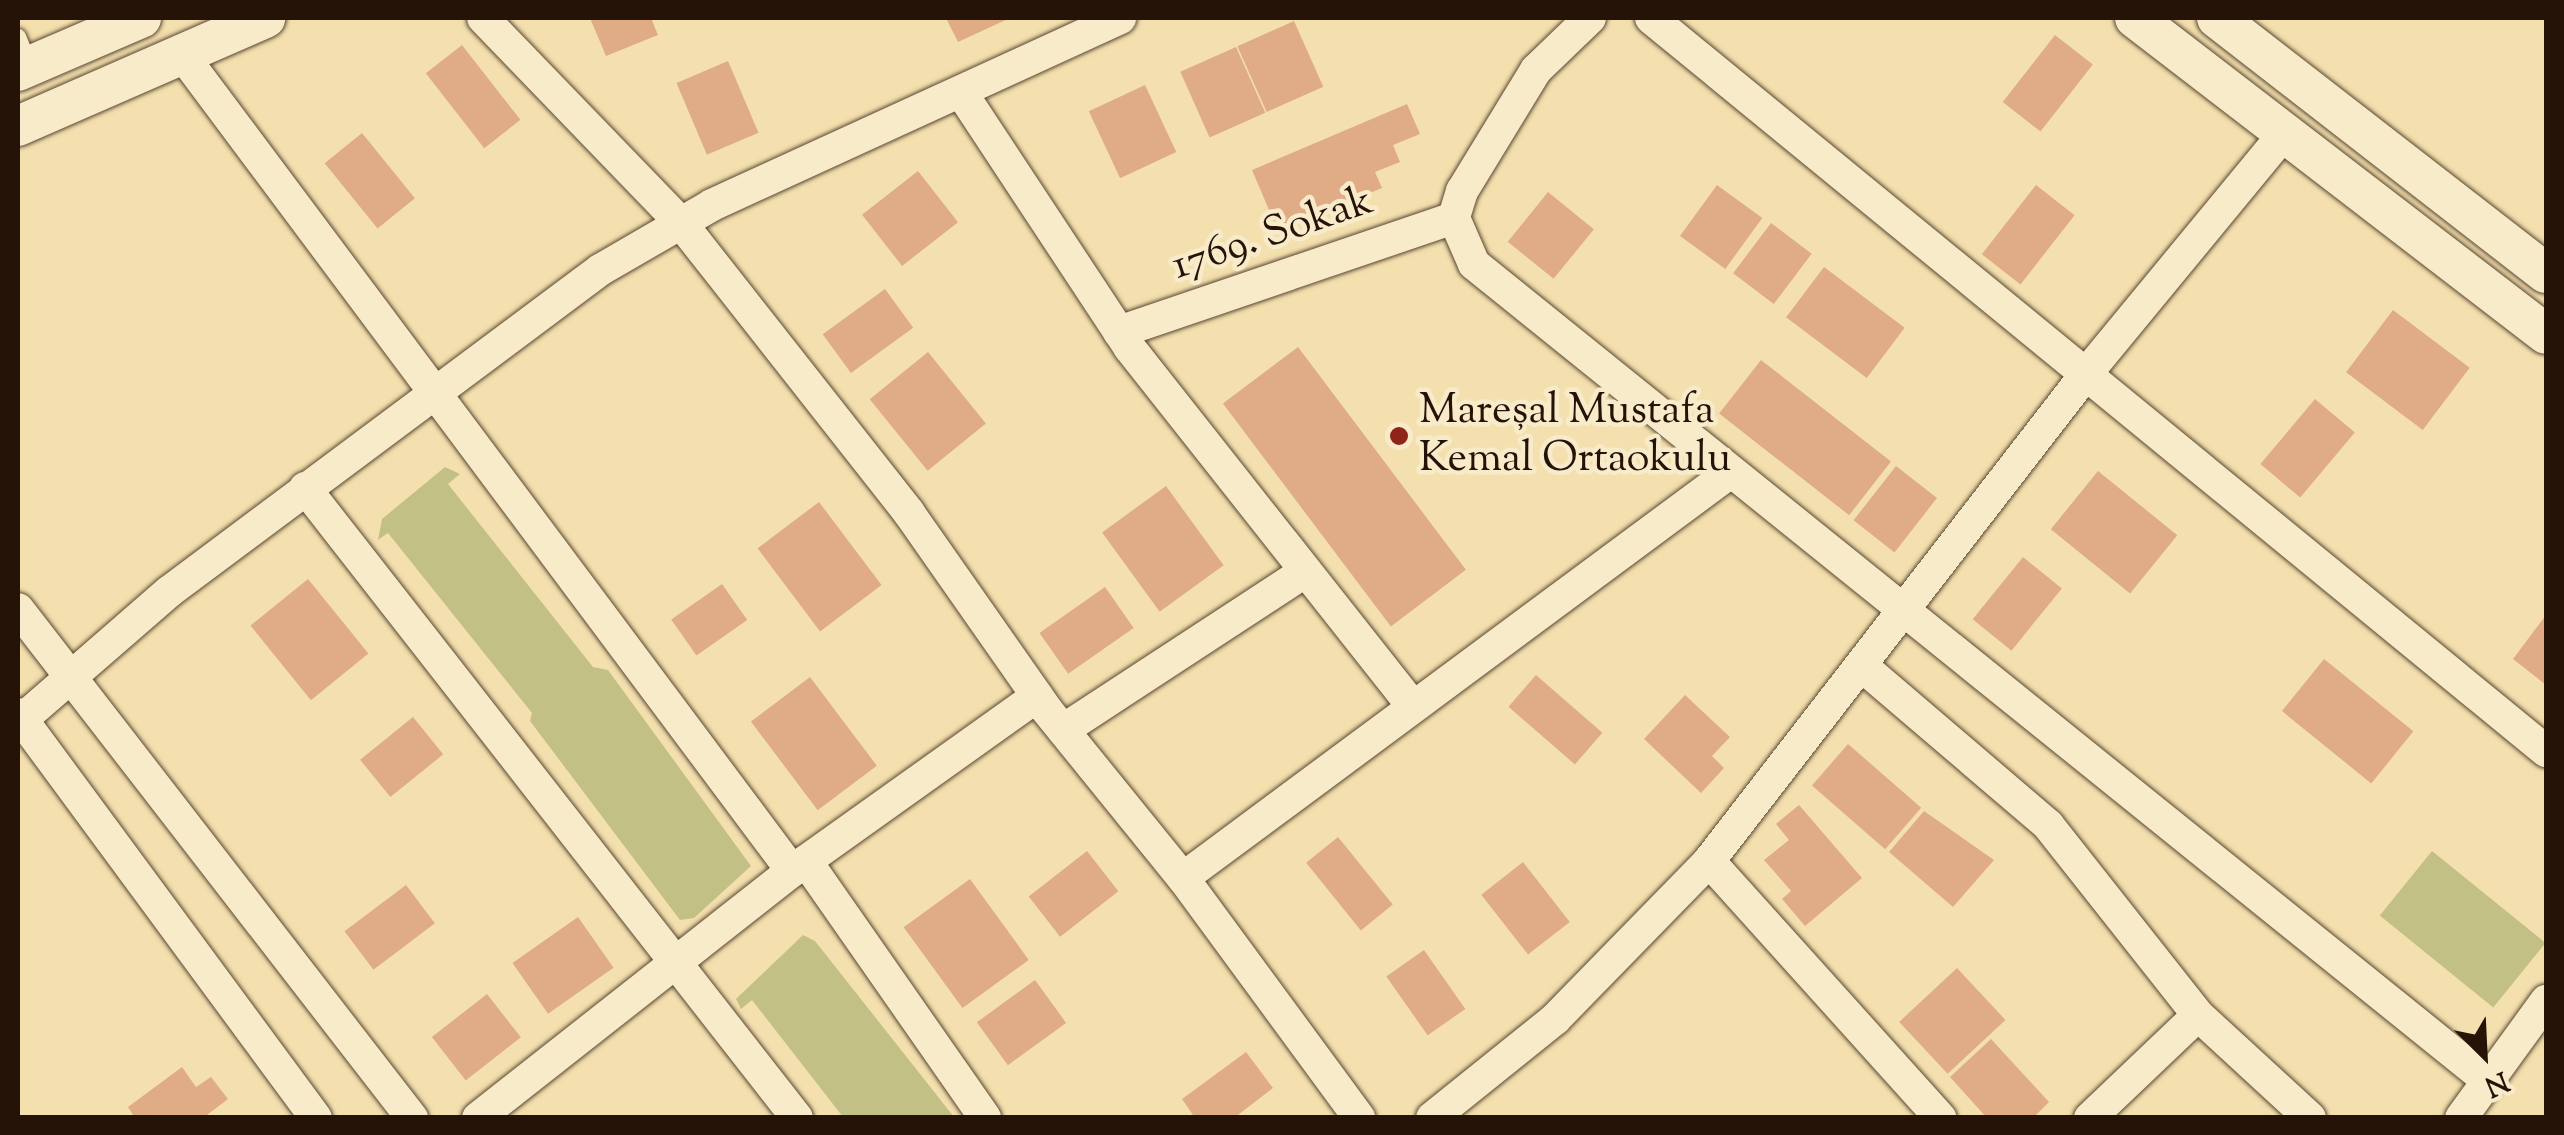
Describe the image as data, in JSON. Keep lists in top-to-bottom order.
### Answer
{
  "streets": {
    "street": ["1769. Sokak"]
  },
  "places": ["Mareşal Mustafa Kemal Ortaokulu"],
  "north": "bottom right"
}
